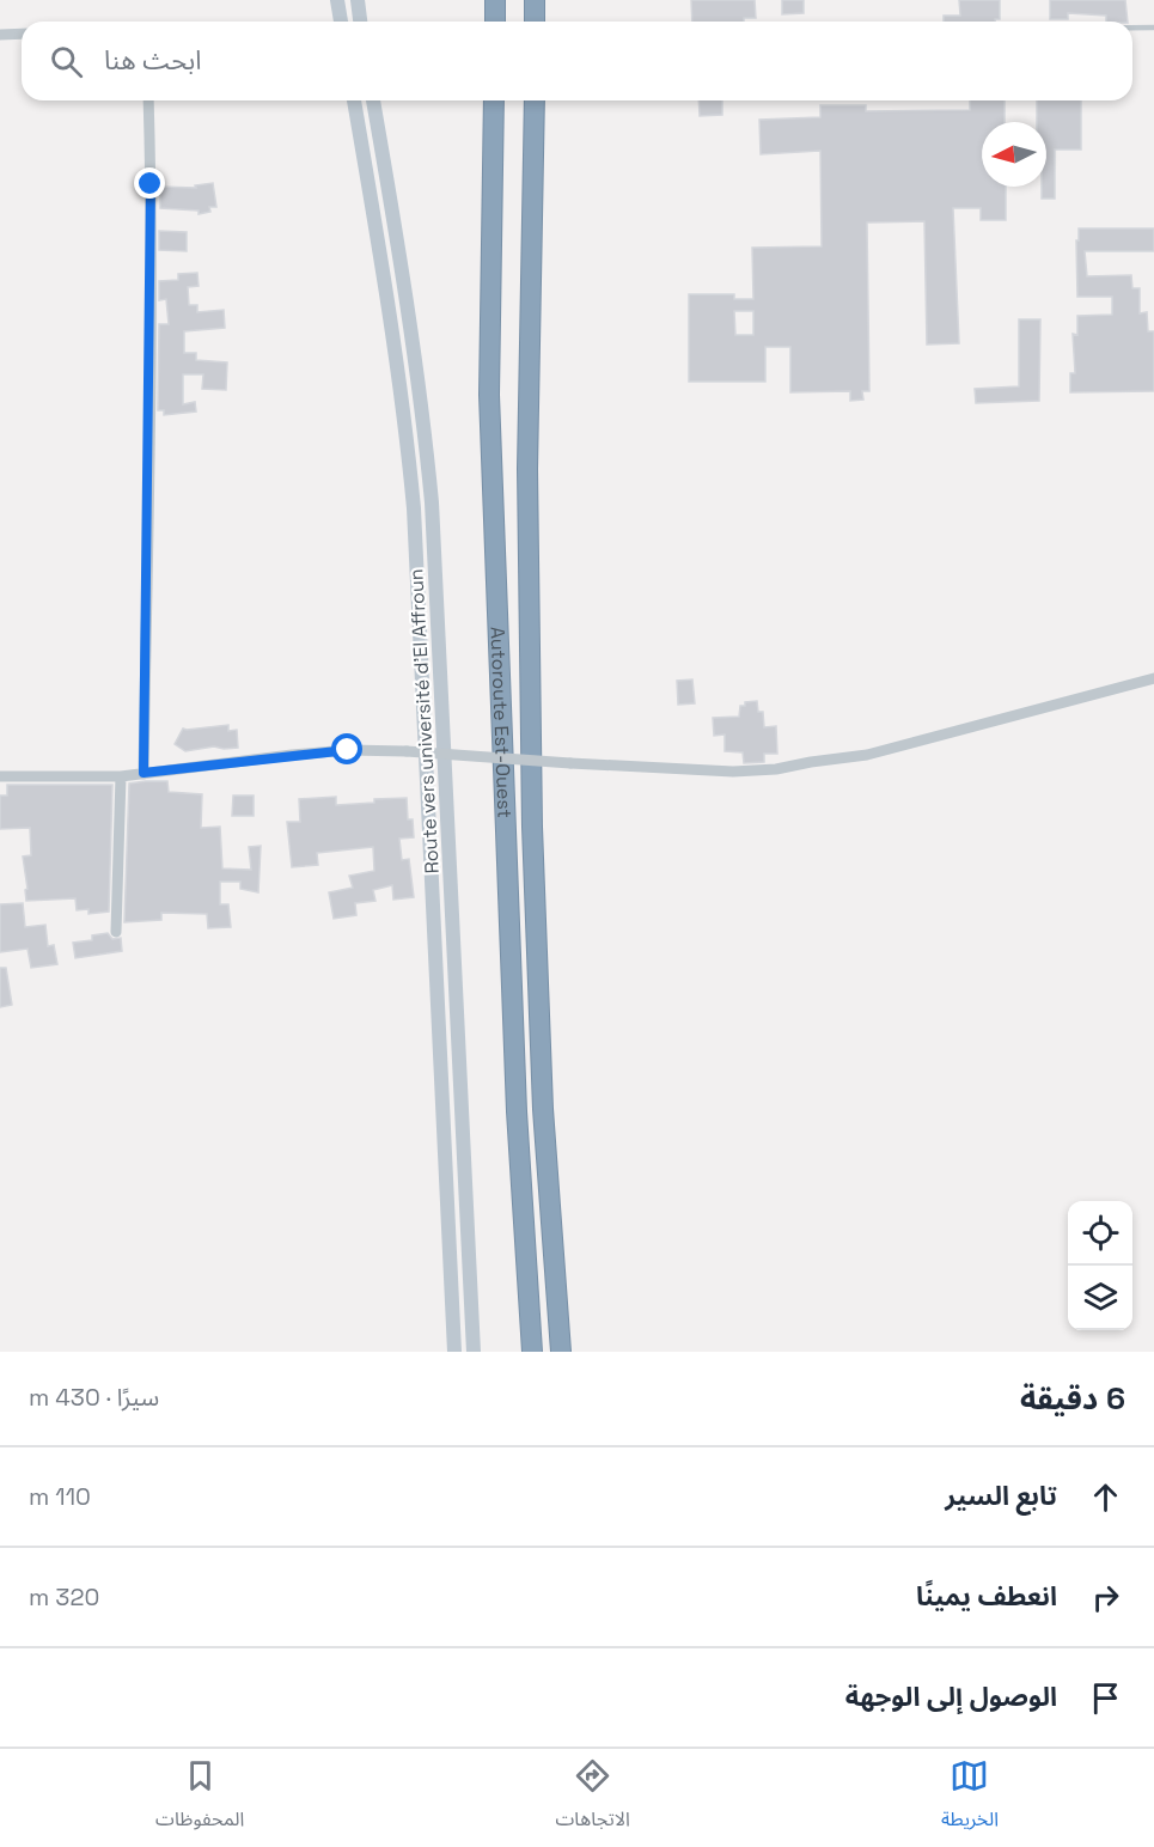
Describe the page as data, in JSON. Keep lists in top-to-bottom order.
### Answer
{
  "streets": {
    "highway": ["Autoroute Est-Ouest"],
    "main road": ["Route vers université d'El Affroun"]
  },
  "north": "left",
  "page": {
    "search": "ابحث هنا",
    "heading": ["6 دقيقة", "سيرًا · 430 m"],
    "list": [
      ["تابع السير", "110 m"],
      ["انعطف يمينًا", "320 m"],
      "الوصول إلى الوجهة"
    ],
    "nav": ["الخريطة", "الاتجاهات", "المحفوظات"]
  }
}
